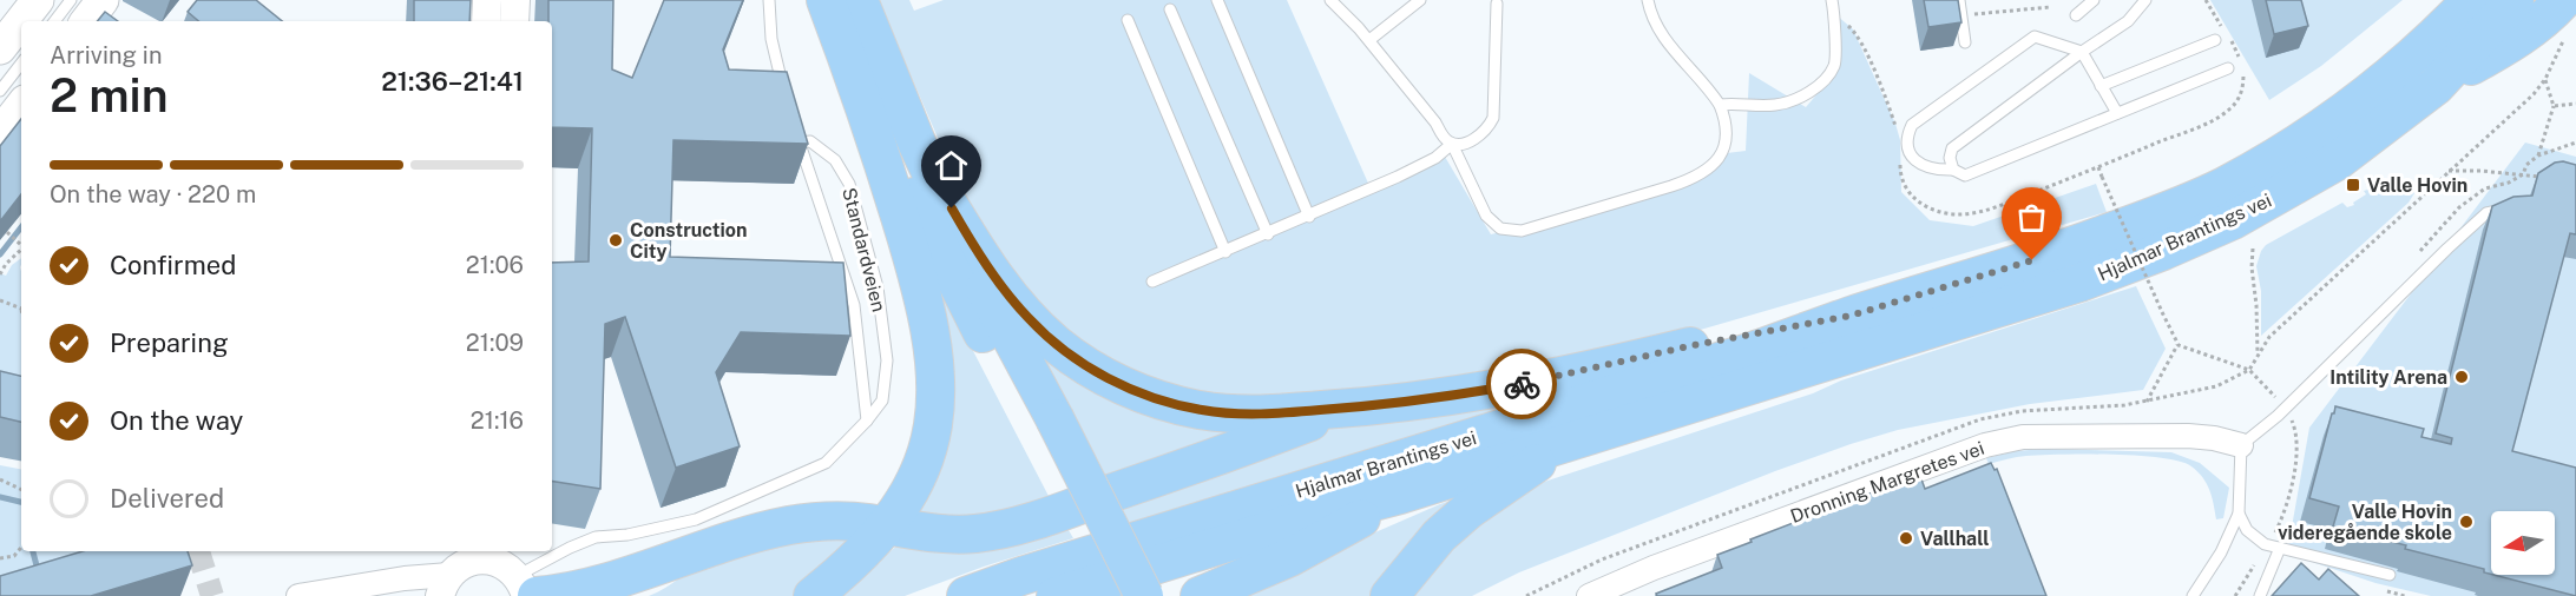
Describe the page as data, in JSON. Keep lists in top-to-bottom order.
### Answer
{
  "streets": {
    "highway": ["Hjalmar Brantings vei"],
    "street": ["Dronning Margretes vei"],
    "lane": ["Standardveien"]
  },
  "places": {
    "transit": ["Valle Hovin"],
    "other": [
      "Construction City",
      "Intility Arena",
      "Valle Hovin videregående skole",
      "Vallhall"
    ]
  },
  "north": "left",
  "page": {
    "heading": ["2 min", "Arriving in", "21:36–21:41"],
    "bar": "On the way · 220 m",
    "list": [
      ["Confirmed", "21:06"],
      ["Preparing", "21:09"],
      ["On the way", "21:16"],
      "Delivered"
    ]
  }
}
